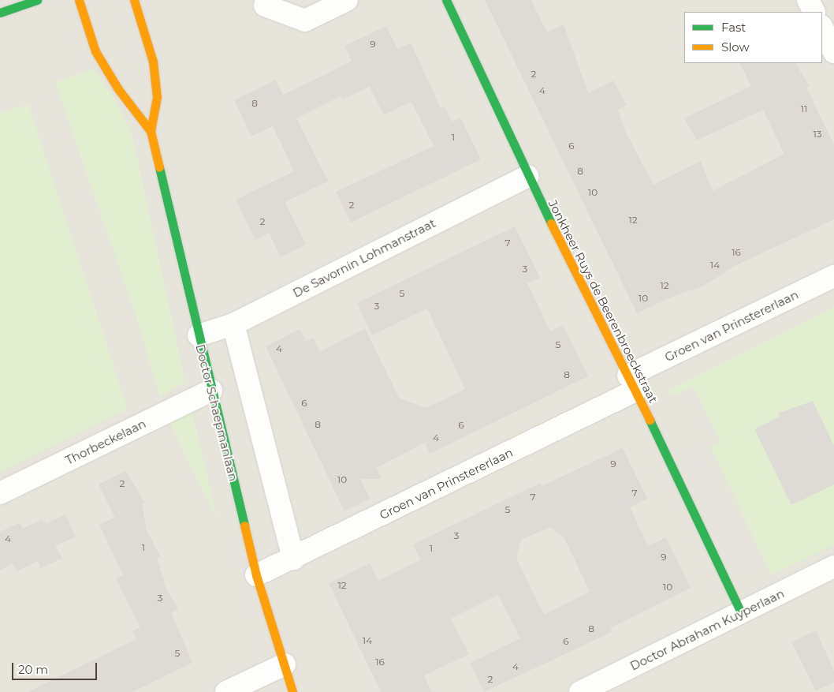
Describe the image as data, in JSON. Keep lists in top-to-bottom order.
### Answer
{
  "streets": {
    "street": [
      "De Savornin Lohmanstraat",
      "Jonkheer Ruys de Beerenbroeckstraat",
      "Groen van Prinstererlaan",
      "Doctor Schaepmanlaan",
      "Thorbeckelaan",
      "Doctor Abraham Kuyperlaan"
    ]
  },
  "crossings": [
    ["De Savornin Lohmanstraat", "Jonkheer Ruys de Beerenbroeckstraat"],
    ["De Savornin Lohmanstraat", "Doctor Schaepmanlaan"],
    ["Jonkheer Ruys de Beerenbroeckstraat", "Groen van Prinstererlaan"],
    ["Jonkheer Ruys de Beerenbroeckstraat", "Doctor Abraham Kuyperlaan"],
    ["Groen van Prinstererlaan", "Doctor Schaepmanlaan"],
    ["Doctor Schaepmanlaan", "Thorbeckelaan"]
  ],
  "house_numbers": [
    "9",
    "2",
    "4",
    "8",
    "11",
    "13",
    "1",
    "6",
    "8",
    "10",
    "2",
    "12",
    "2",
    "7",
    "16",
    "14",
    "3",
    "12",
    "5",
    "10",
    "3",
    "5",
    "4",
    "8",
    "6",
    "8",
    "6",
    "4",
    "9",
    "10",
    "2",
    "7",
    "7",
    "5",
    "3",
    "4",
    "1",
    "1",
    "9",
    "12",
    "10",
    "3",
    "8",
    "14",
    "6",
    "5",
    "16",
    "4",
    "2"
  ],
  "legend": ["Fast", "Slow"],
  "scale_bar": "20 m"
}
